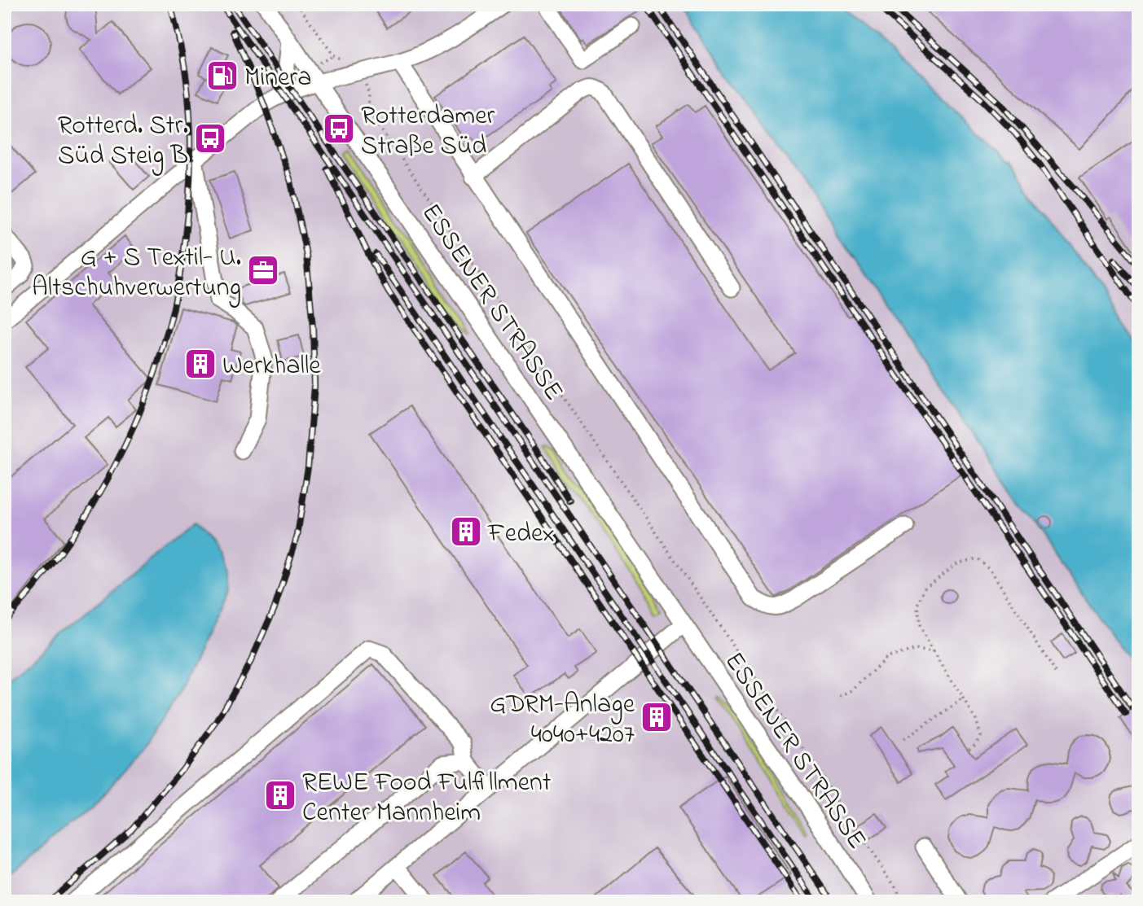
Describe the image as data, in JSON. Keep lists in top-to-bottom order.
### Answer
{
  "streets": {
    "street": ["ESSENER STRASSE"]
  },
  "places": {
    "fuel station": ["Minera"],
    "bus stop": ["Rotterdamer Straße Süd", "Rotterd. Str. Süd Steig B"],
    "office": ["G + S Textil- U. Altschuhverwertung"],
    "building": [
      "Werkhalle",
      "Fedex",
      "GDRM-Anlage 4040+4207",
      "REWE Food Fulfillment Center Mannheim"
    ]
  }
}
